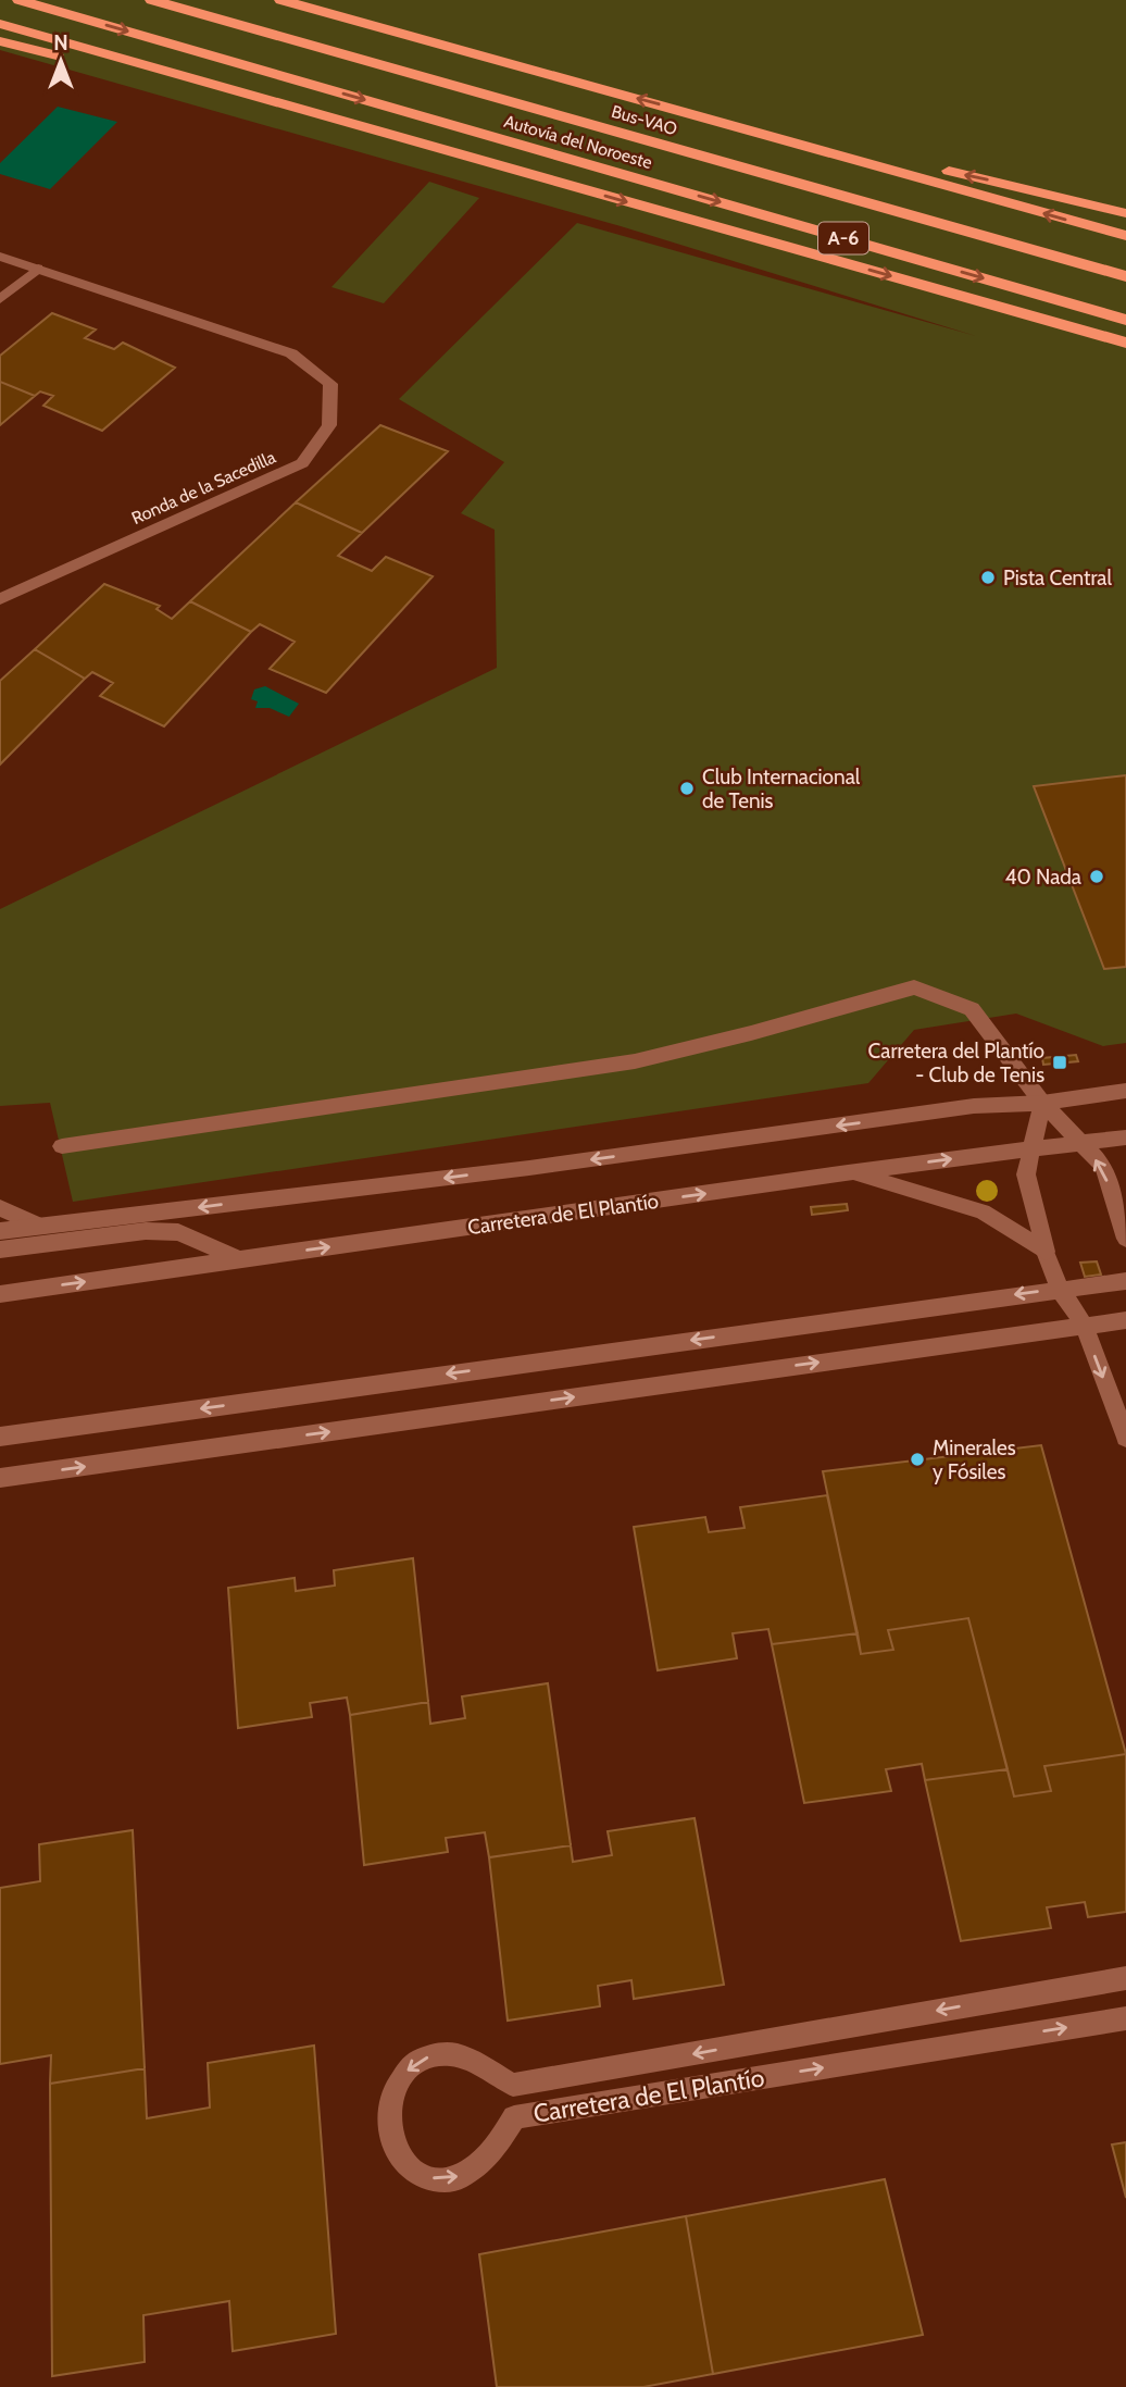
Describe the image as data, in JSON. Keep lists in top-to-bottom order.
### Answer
{
  "streets": {
    "highway": ["Bus-VAO", "Autovía del Noroeste", "A-6"],
    "street": ["Ronda de la Sacedilla", "Carretera de El Plantío"]
  },
  "places": {
    "other": [
      "Pista Central",
      "Club Internacional de Tenis",
      "40 Nada",
      "Minerales y Fósiles"
    ],
    "transit": ["Carretera del Plantío - Club de Tenis"]
  },
  "north": "top"
}
